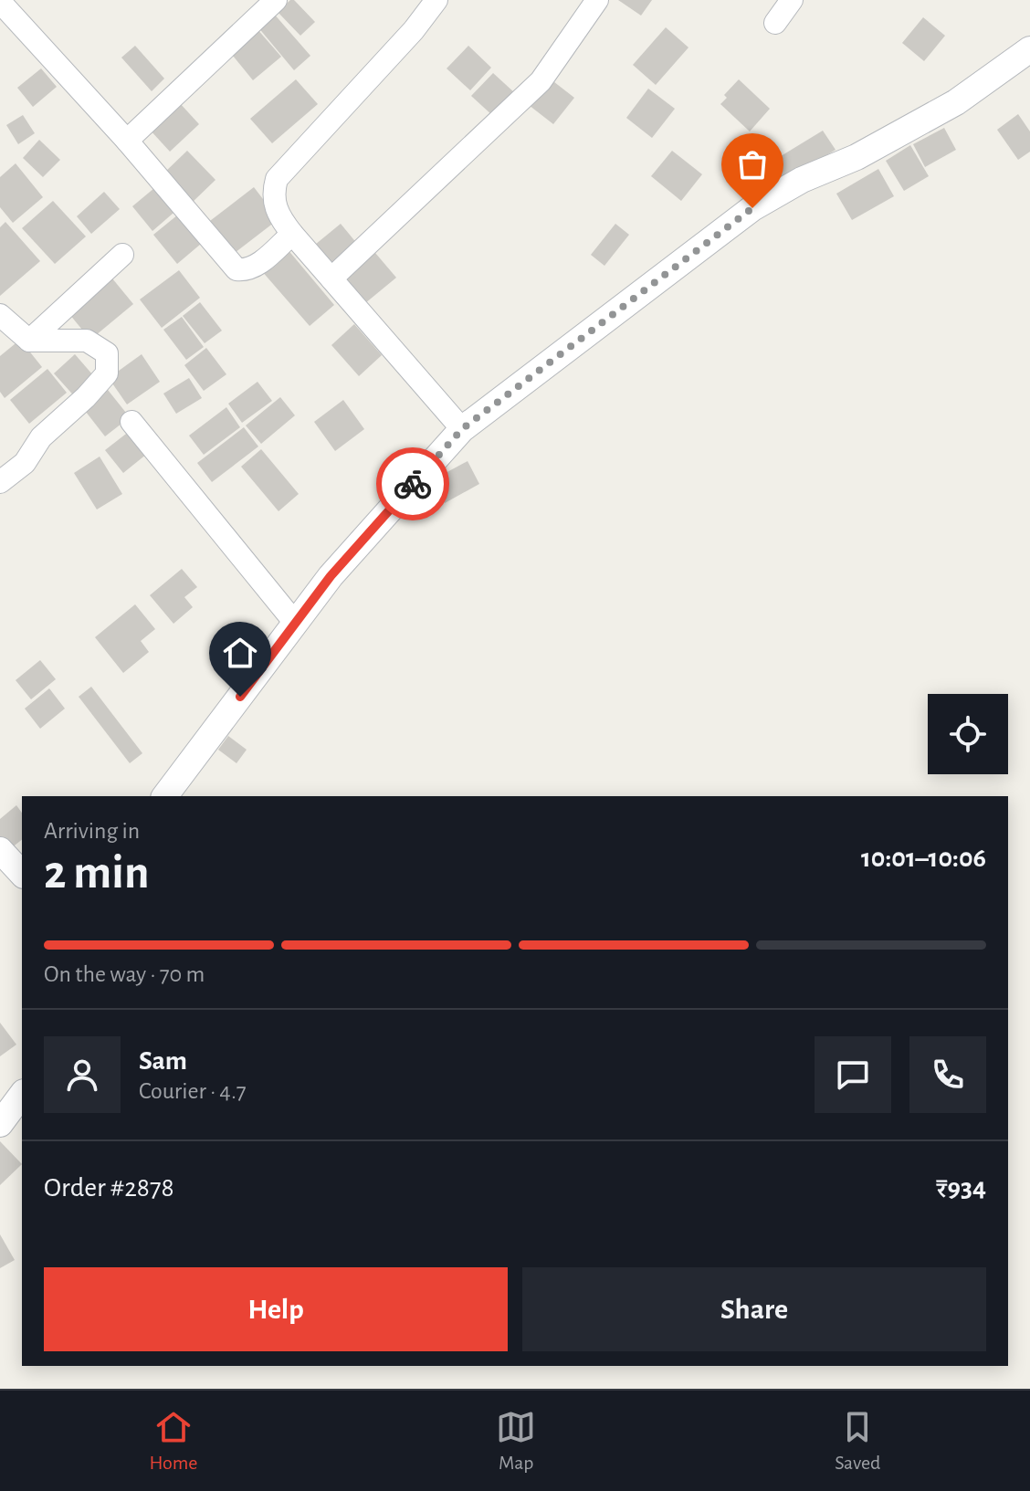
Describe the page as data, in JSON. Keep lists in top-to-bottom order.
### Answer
{
  "page": {
    "heading": ["2 min", "Arriving in", "10:01–10:06"],
    "panel": [
      "Sam",
      "Courier · 4.7",
      "Order #2878",
      "₹934"
    ],
    "bar": "On the way · 70 m",
    "buttons": ["Help", "Share"],
    "tabs": ["Home", "Map", "Saved"]
  }
}
